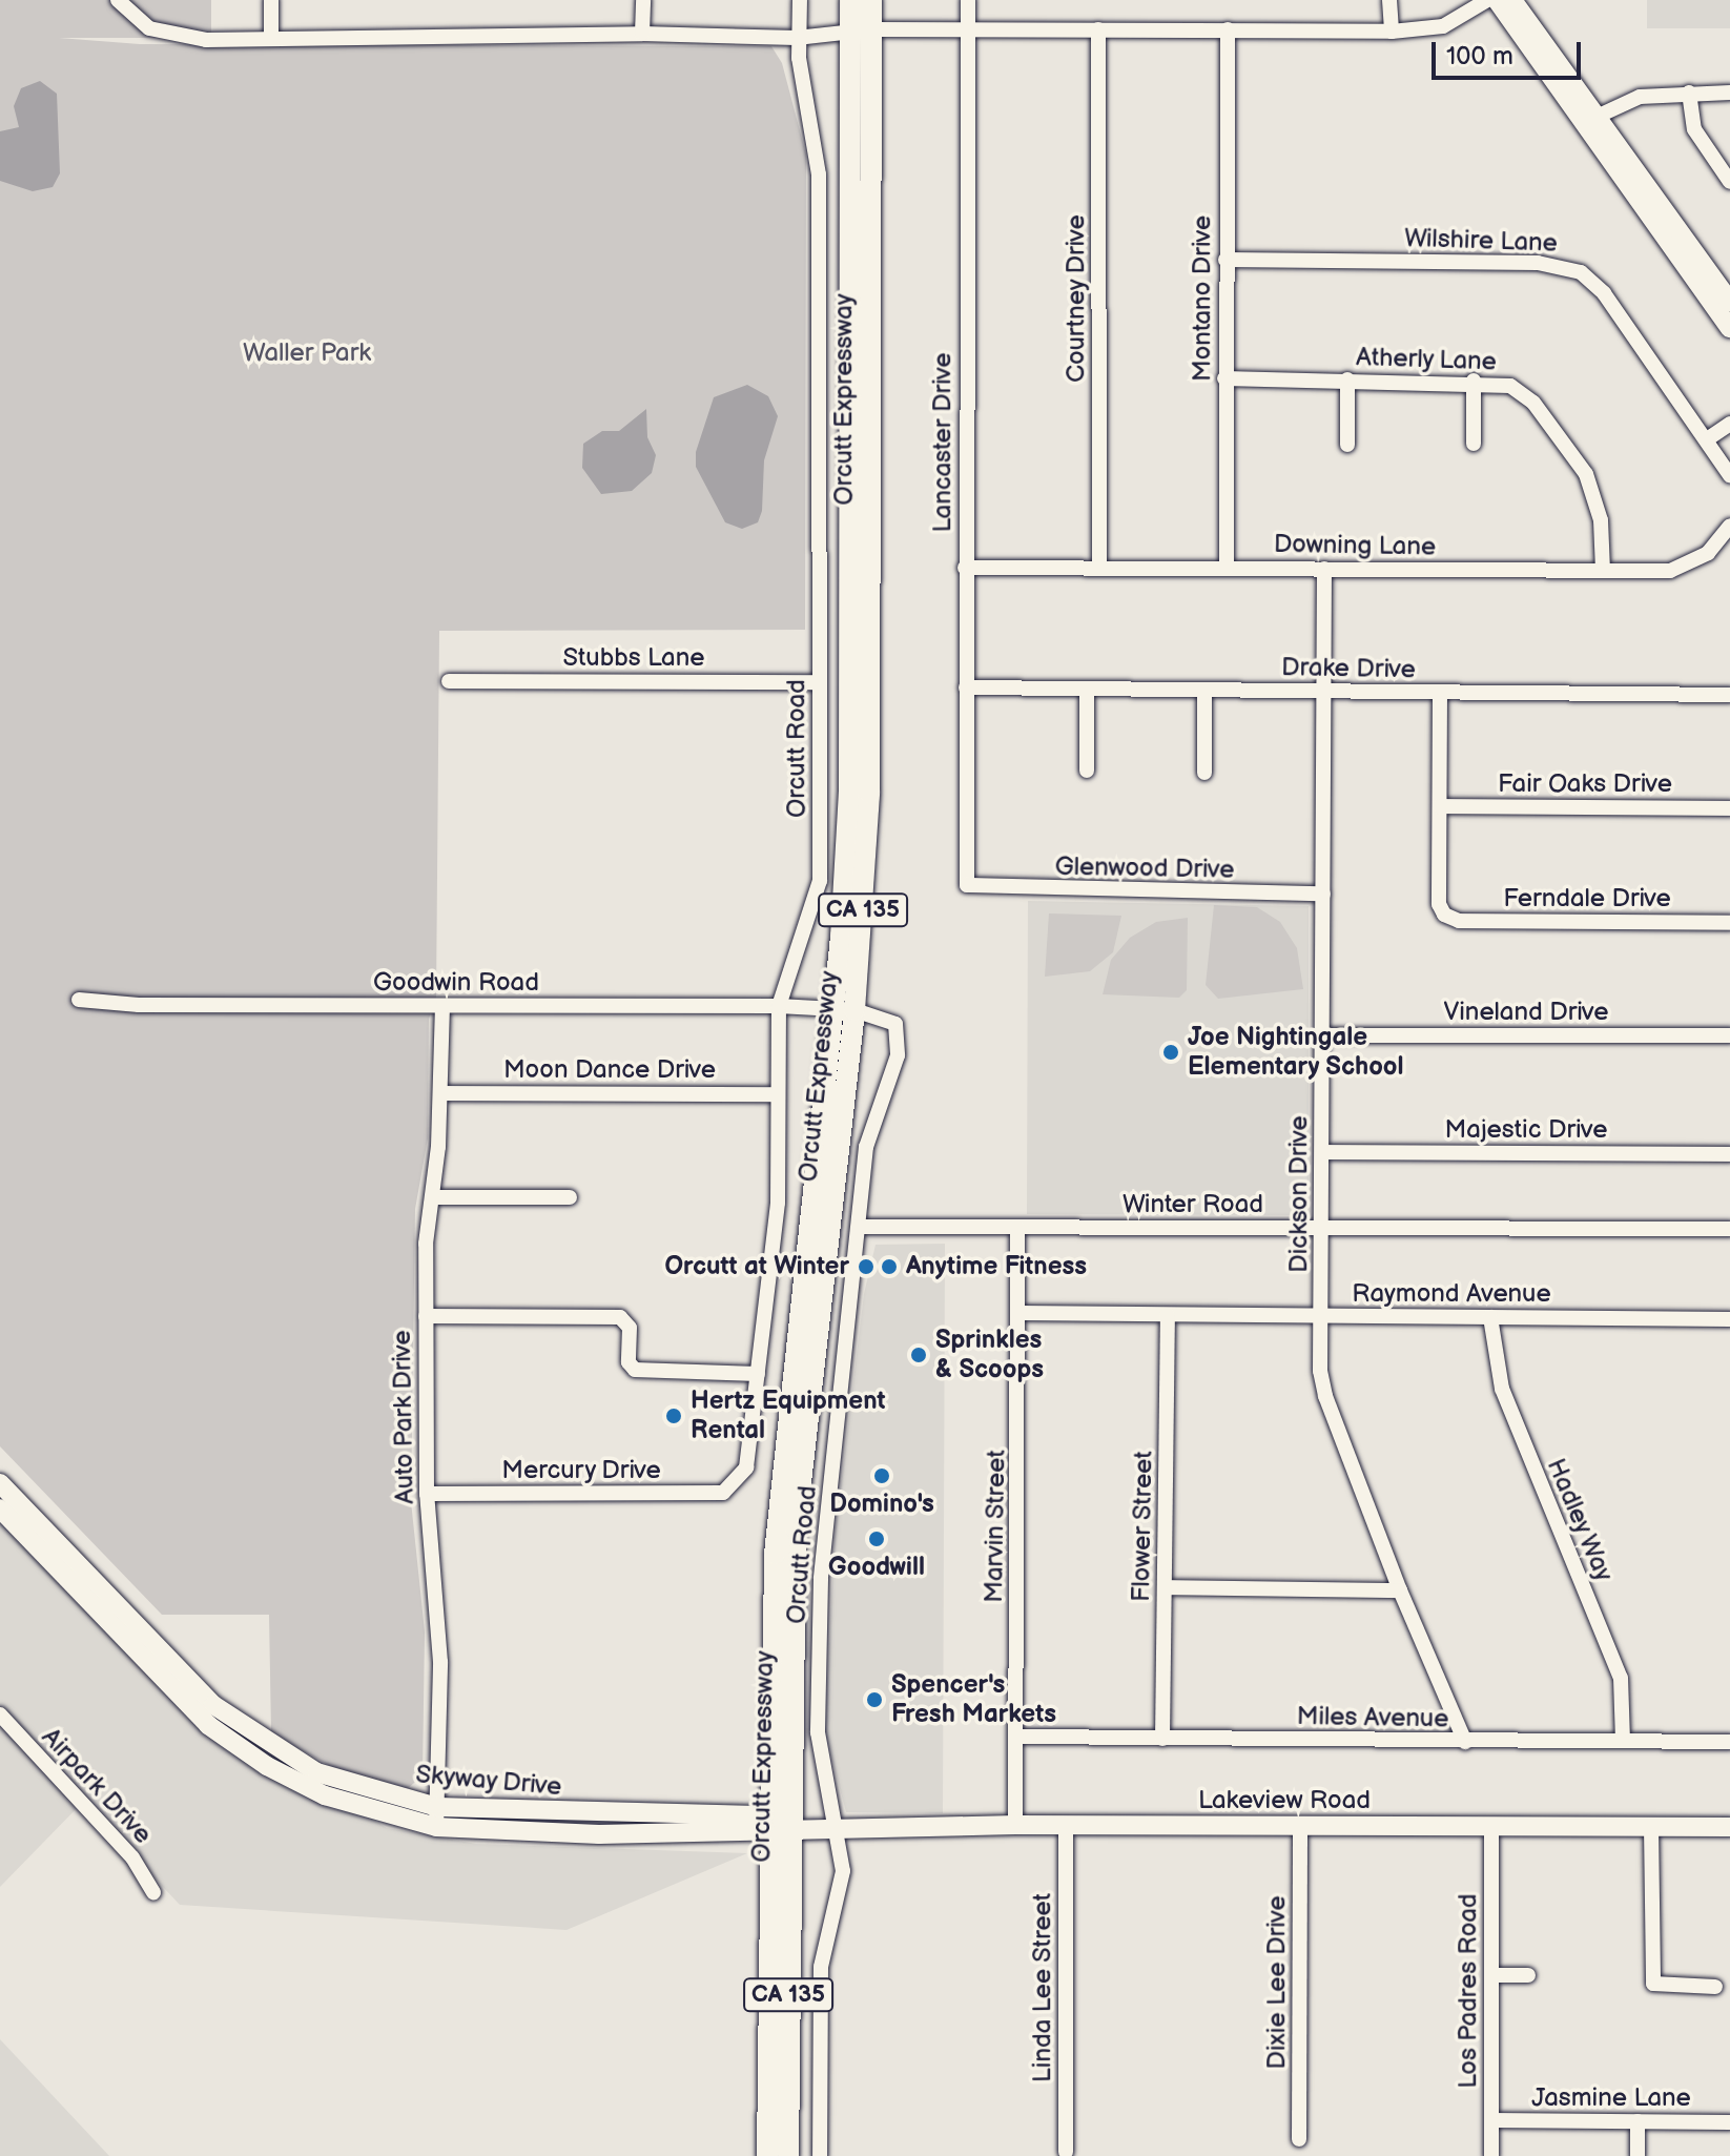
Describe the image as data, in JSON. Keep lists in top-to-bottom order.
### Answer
{
  "streets": {
    "highway": ["Orcutt Expressway", "CA 135"],
    "main road": ["Skyway Drive", "Lakeview Road"],
    "street": [
      "Wilshire Lane",
      "Courtney Drive",
      "Montano Drive",
      "Atherly Lane",
      "Lancaster Drive",
      "Downing Lane",
      "Stubbs Lane",
      "Drake Drive",
      "Orcutt Road",
      "Fair Oaks Drive",
      "Glenwood Drive",
      "Ferndale Drive",
      "Goodwin Road",
      "Vineland Drive",
      "Moon Dance Drive",
      "Majestic Drive",
      "Dickson Drive",
      "Winter Road",
      "Raymond Avenue",
      "Auto Park Drive",
      "Mercury Drive",
      "Hadley Way",
      "Marvin Street",
      "Flower Street",
      "Miles Avenue",
      "Airpark Drive",
      "Dixie Lee Drive",
      "Linda Lee Street",
      "Los Padres Road",
      "Jasmine Lane"
    ]
  },
  "crossings": [
    ["Wilshire Lane", "Montano Drive"],
    ["Courtney Drive", "Downing Lane"],
    ["Montano Drive", "Atherly Lane"],
    ["Montano Drive", "Downing Lane"],
    ["Atherly Lane", "Downing Lane"],
    ["Orcutt Expressway", "Orcutt Road"],
    ["Orcutt Expressway", "Goodwin Road"],
    ["Orcutt Expressway", "Skyway Drive"],
    ["Orcutt Expressway", "Lakeview Road"],
    ["Lancaster Drive", "Downing Lane"],
    ["Lancaster Drive", "Drake Drive"],
    ["Lancaster Drive", "Glenwood Drive"],
    ["Downing Lane", "Dickson Drive"],
    ["Stubbs Lane", "Orcutt Road"],
    ["Drake Drive", "Dickson Drive"],
    ["Orcutt Road", "Goodwin Road"],
    ["Orcutt Road", "Moon Dance Drive"],
    ["Orcutt Road", "Winter Road"],
    ["Orcutt Road", "Mercury Drive"],
    ["Orcutt Road", "Lakeview Road"],
    ["Fair Oaks Drive", "Ferndale Drive"],
    ["Glenwood Drive", "Dickson Drive"],
    ["Goodwin Road", "Auto Park Drive"],
    ["Vineland Drive", "Dickson Drive"],
    ["Moon Dance Drive", "Auto Park Drive"],
    ["Majestic Drive", "Dickson Drive"],
    ["Dickson Drive", "Winter Road"],
    ["Dickson Drive", "Raymond Avenue"],
    ["Dickson Drive", "Miles Avenue"],
    ["Winter Road", "Marvin Street"],
    ["Raymond Avenue", "Hadley Way"],
    ["Raymond Avenue", "Marvin Street"],
    ["Raymond Avenue", "Flower Street"],
    ["Auto Park Drive", "Mercury Drive"],
    ["Auto Park Drive", "Skyway Drive"],
    ["Hadley Way", "Miles Avenue"],
    ["Marvin Street", "Miles Avenue"],
    ["Marvin Street", "Lakeview Road"],
    ["Flower Street", "Miles Avenue"],
    ["Skyway Drive", "Lakeview Road"],
    ["Lakeview Road", "Dixie Lee Drive"],
    ["Lakeview Road", "Linda Lee Street"],
    ["Lakeview Road", "Los Padres Road"],
    ["Los Padres Road", "Jasmine Lane"]
  ],
  "parks": ["Waller Park"],
  "places": [
    "Joe Nightingale Elementary School",
    "Orcutt at Winter",
    "Anytime Fitness",
    "Sprinkles & Scoops",
    "Hertz Equipment Rental",
    "Domino's",
    "Goodwill",
    "Spencer's Fresh Markets"
  ],
  "scale_bar": "100 m"
}
